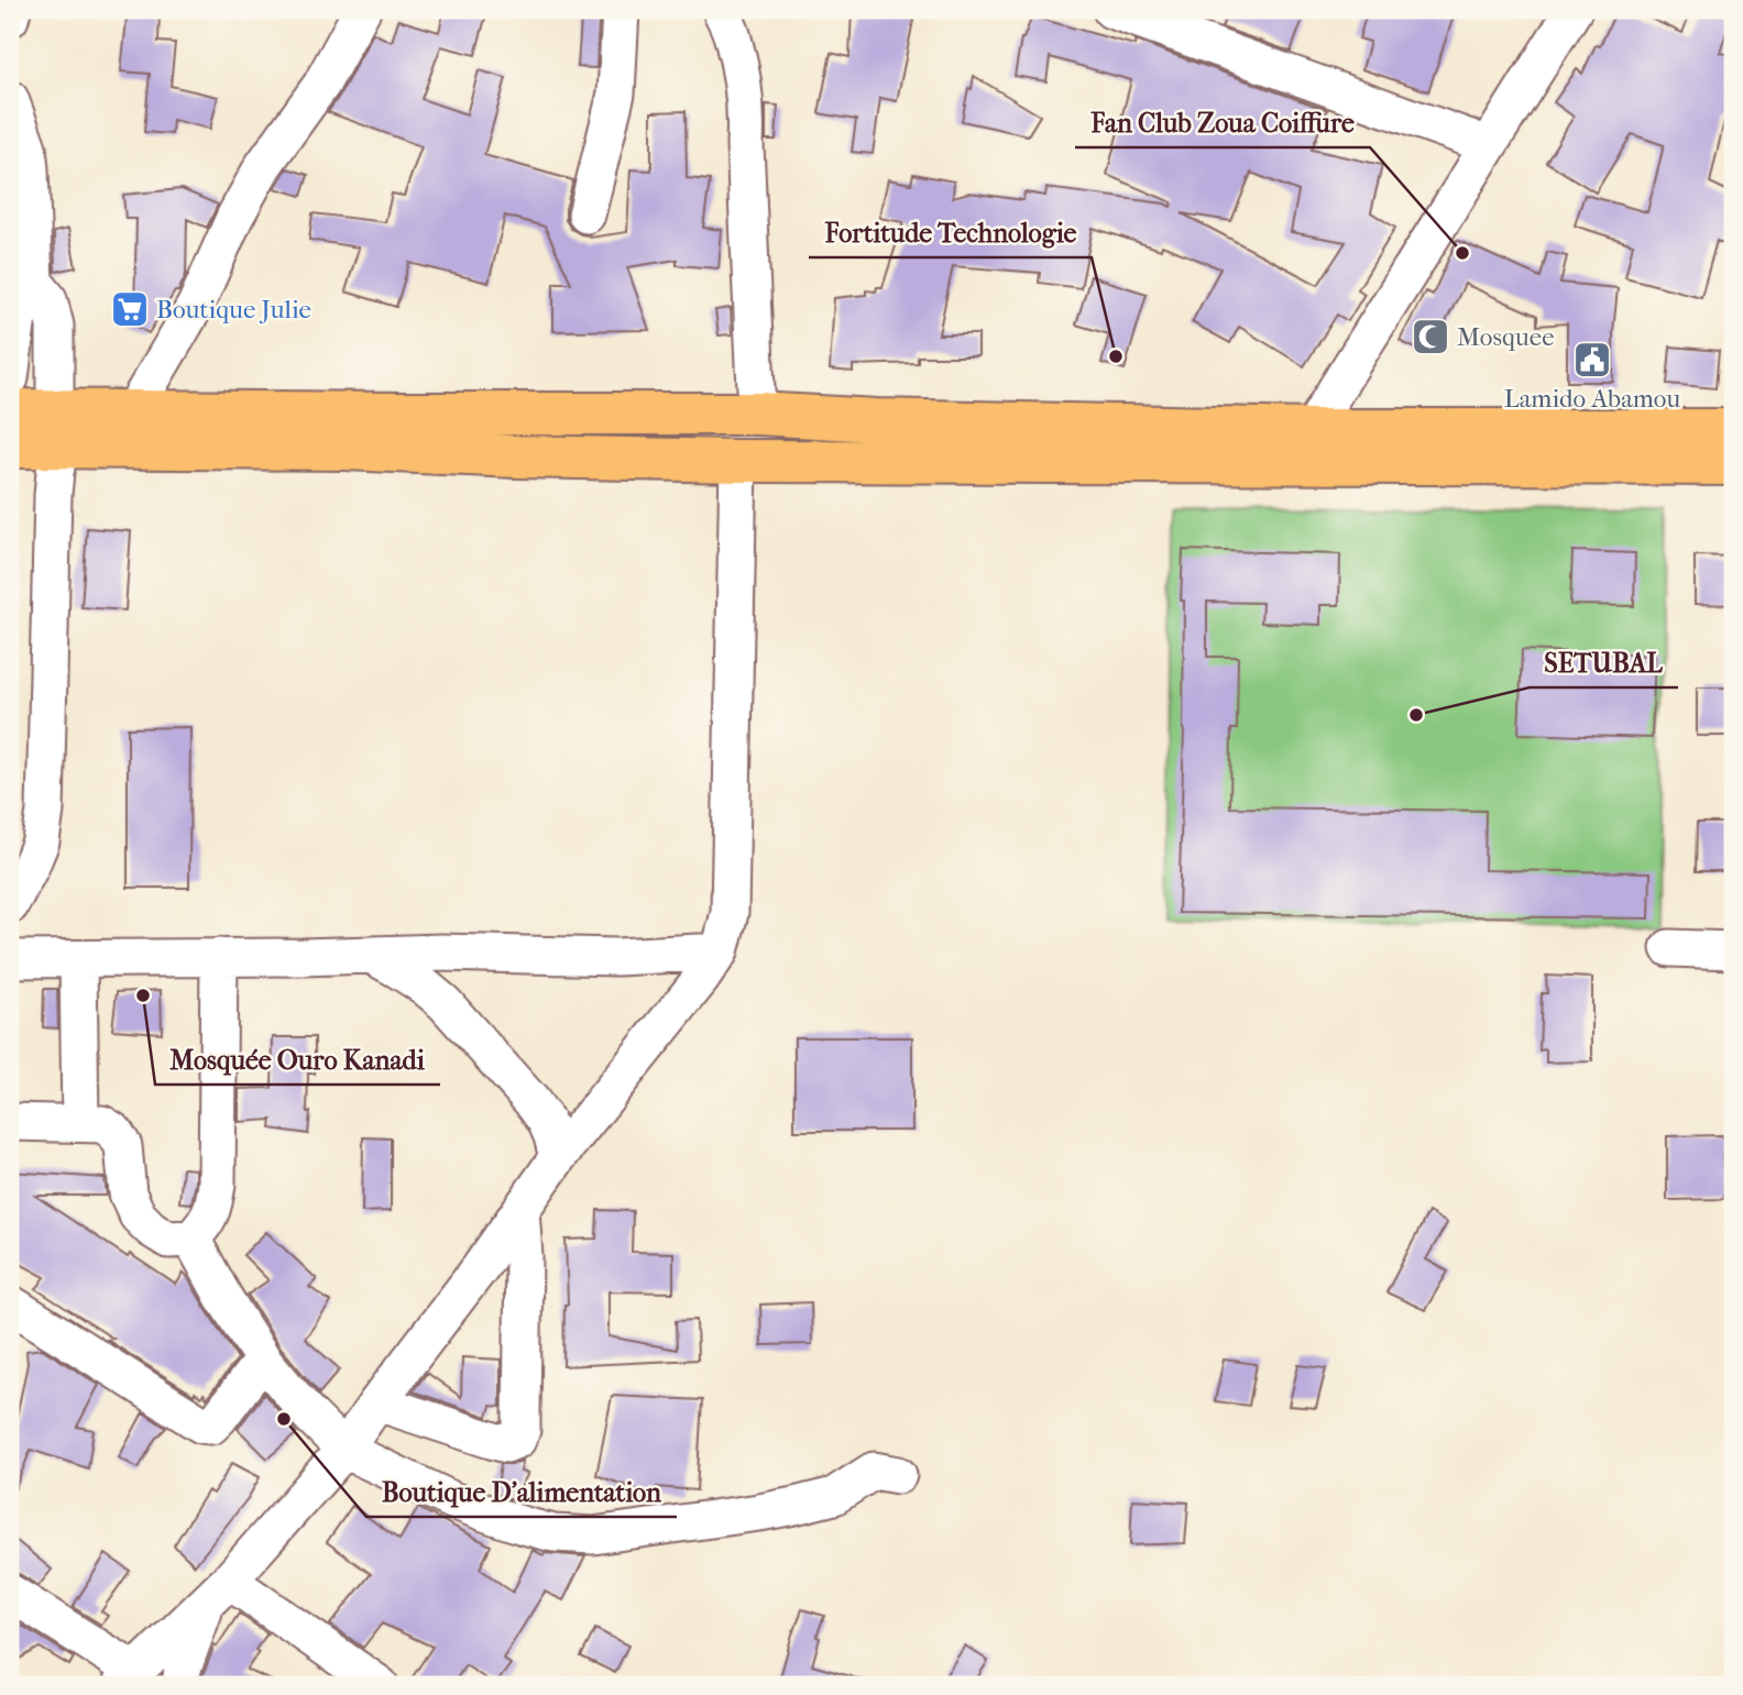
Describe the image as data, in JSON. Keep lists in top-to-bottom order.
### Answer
{
  "places": {
    "other": [
      "Fan Club Zoua Coiffure",
      "Fortitude Technologie",
      "SETUBAL",
      "Mosquée Ouro Kanadi",
      "Boutique D'alimentation"
    ],
    "supermarket": ["Boutique Julie"],
    "mosque": ["Mosquee"],
    "public building": ["Lamido Abamou"]
  }
}
